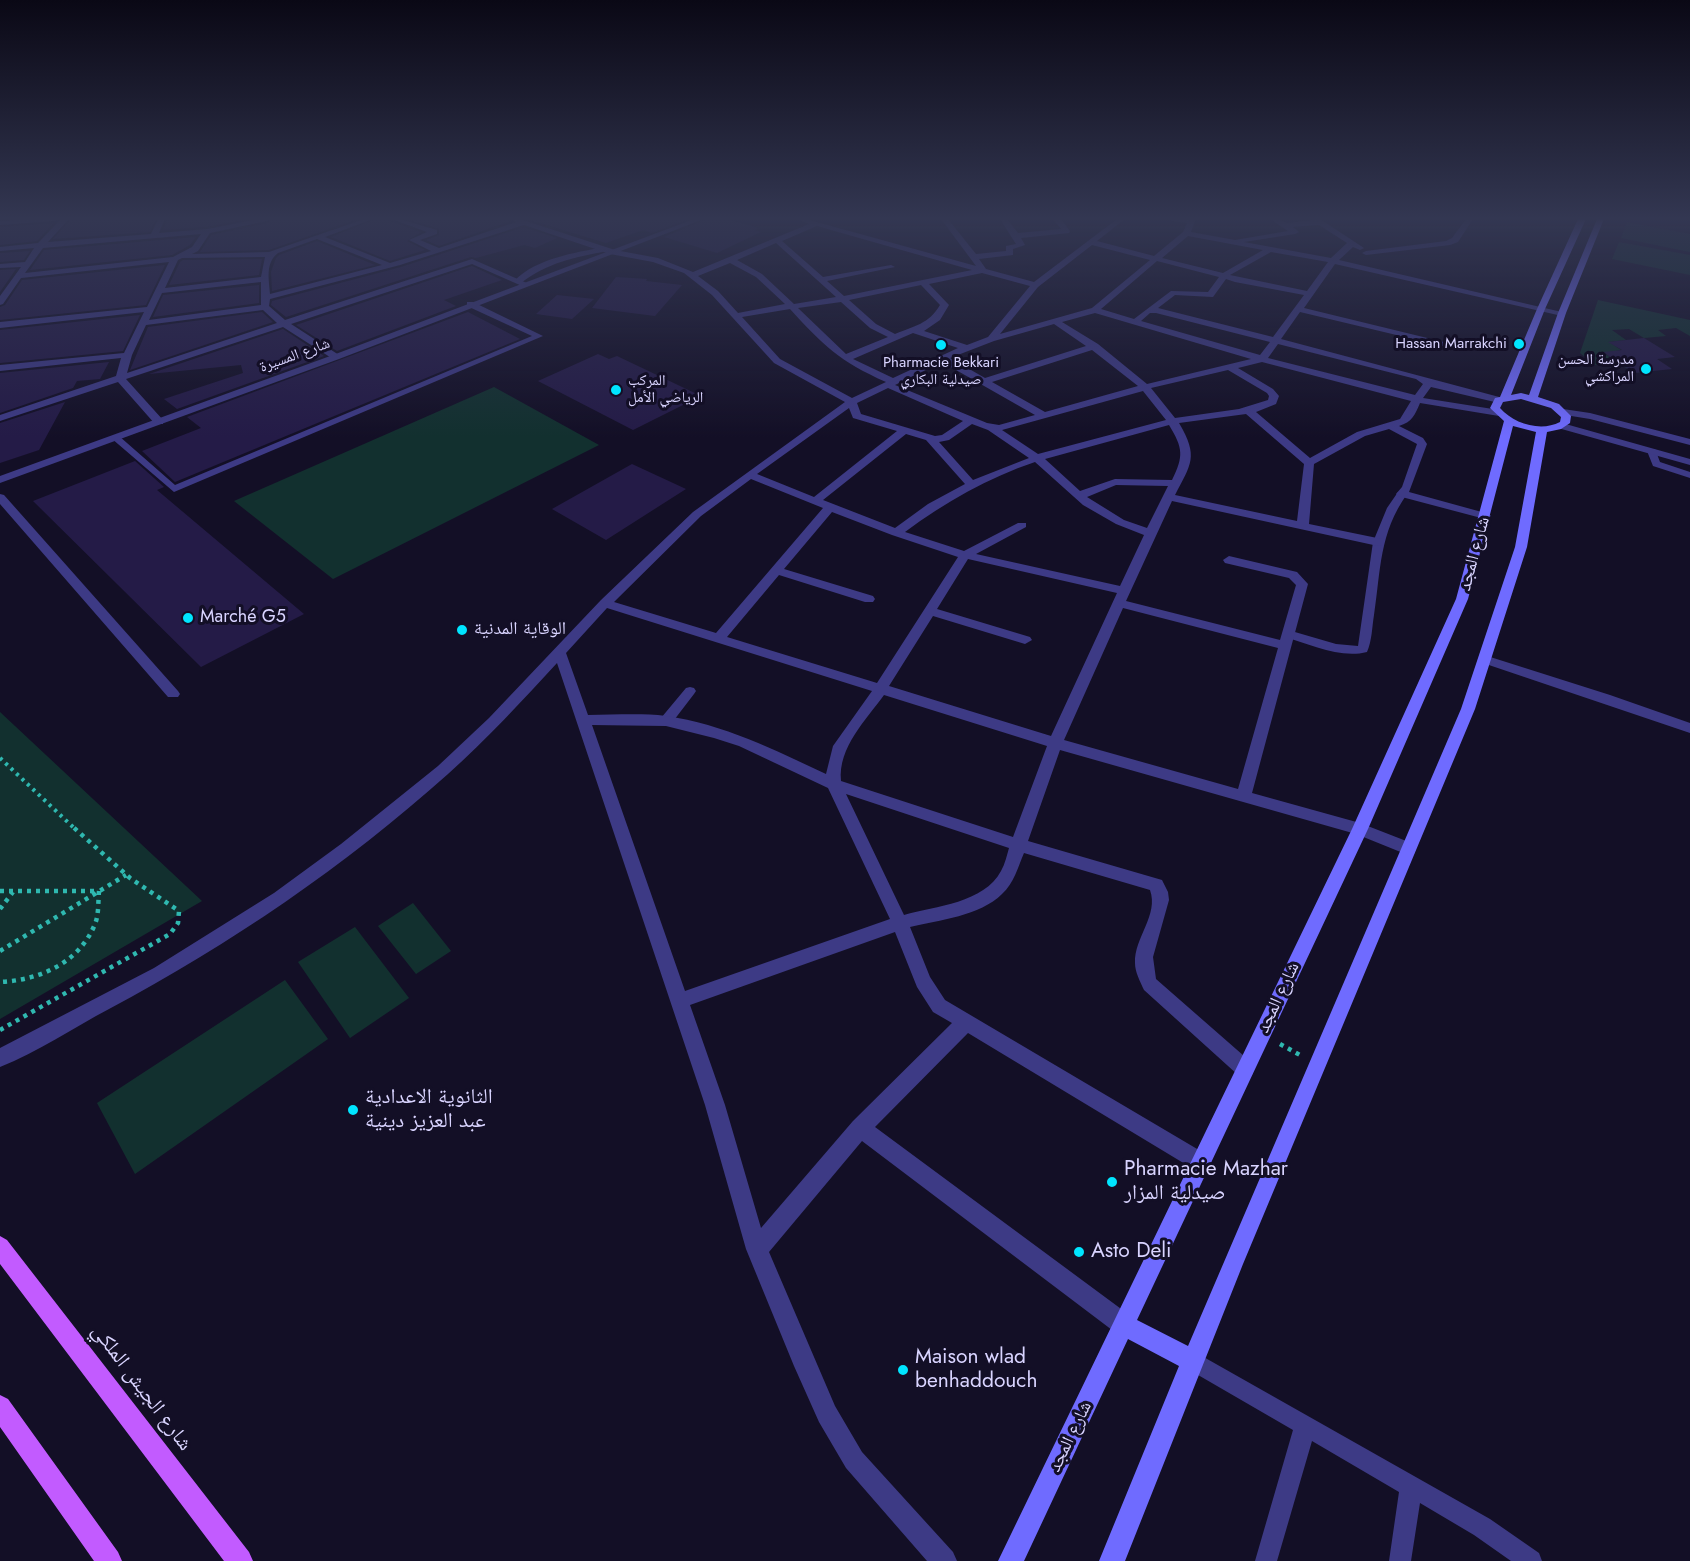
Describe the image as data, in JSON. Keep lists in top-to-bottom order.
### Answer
{
  "streets": {
    "main road": ["شارع المجد", "شارع الجيش الملكي"],
    "street": ["شارع المسيرة"]
  },
  "places": [
    "Hassan Marrakchi",
    "Pharmacie Bekkari صيدلية البكاري",
    "مدرسة الحسن المراكشي",
    "المركب الرياضي الأمل",
    "Marché G5",
    "الوقاية المدنية",
    "الثانوية الاعدادية عبد العزيز دينية",
    "Pharmacie Mazhar صيدلية المزار",
    "Asto Deli",
    "Maison wlad benhaddouch"
  ]
}
